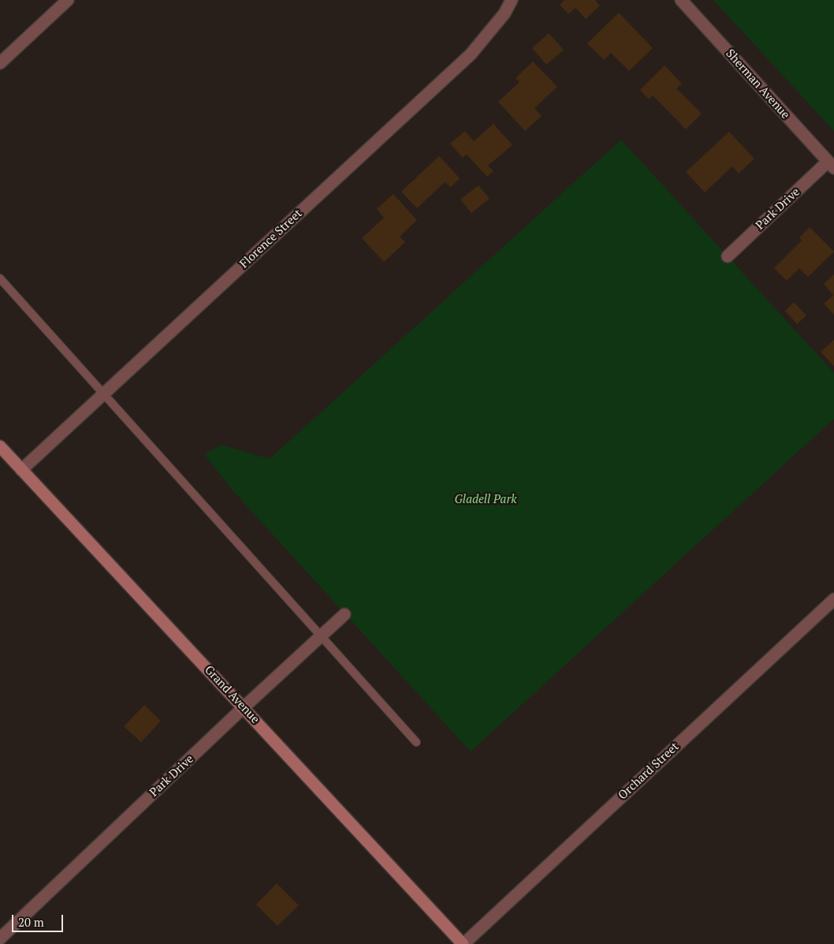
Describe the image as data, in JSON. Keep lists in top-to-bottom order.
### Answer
{
  "streets": {
    "street": [
      "Sherman Avenue",
      "Park Drive",
      "Florence Street",
      "Grand Avenue",
      "Orchard Street"
    ]
  },
  "crossings": [
    ["Sherman Avenue", "Park Drive"],
    ["Park Drive", "Grand Avenue"],
    ["Florence Street", "Grand Avenue"],
    ["Grand Avenue", "Orchard Street"]
  ],
  "parks": ["Gladell Park"],
  "scale_bar": "20 m"
}
